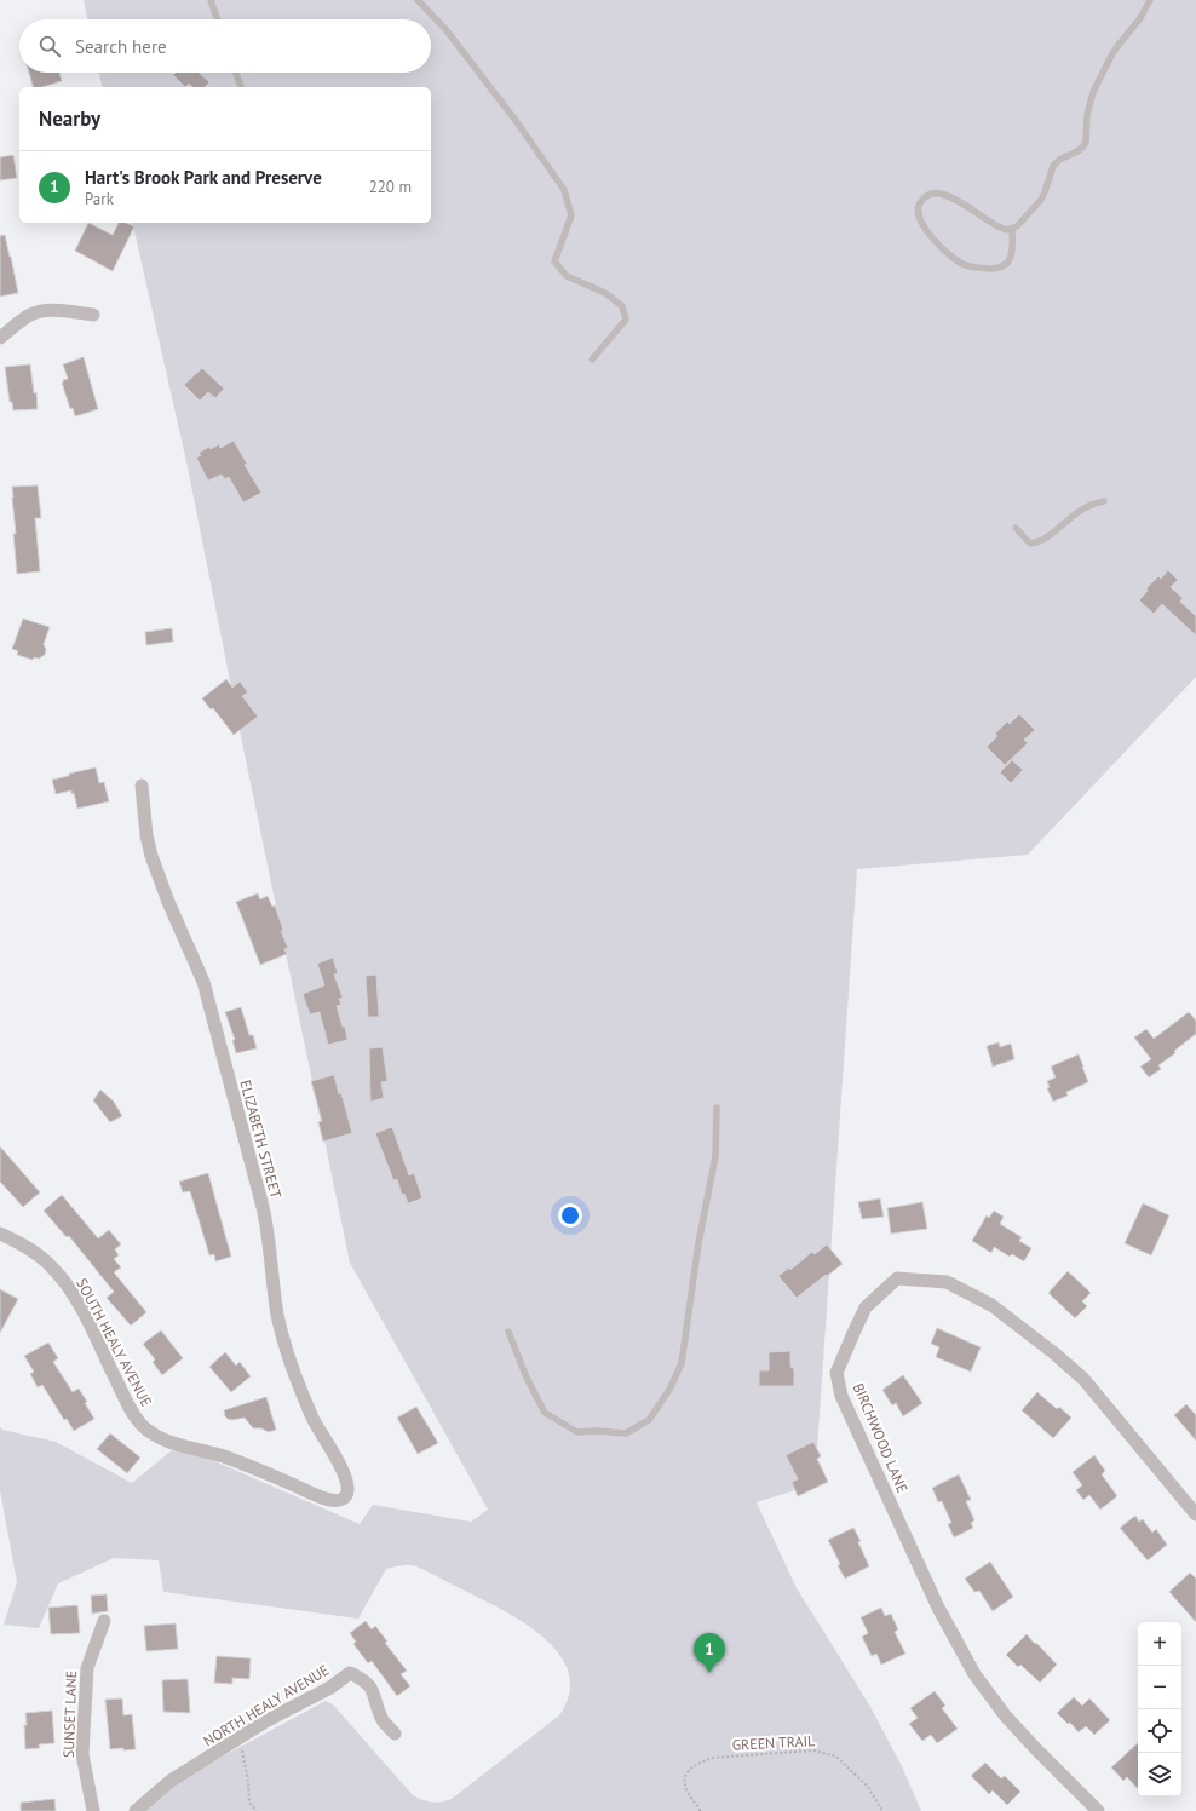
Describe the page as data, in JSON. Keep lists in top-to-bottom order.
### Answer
{
  "streets": {
    "street": [
      "ELIZABETH STREET",
      "SOUTH HEALY AVENUE",
      "BIRCHWOOD LANE",
      "NORTH HEALY AVENUE",
      "SUNSET LANE"
    ],
    "path": ["GREEN TRAIL"]
  },
  "crossings": [
    ["ELIZABETH STREET", "SOUTH HEALY AVENUE"]
  ],
  "page": {
    "search": "Search here",
    "heading": "Nearby",
    "list": [
      {
        "mark": "1",
        "name": "Hart's Brook Park and Preserve",
        "note": "Park",
        "value": "220 m"
      }
    ],
    "map_buttons": ["+", "−"],
    "pins": "1"
  }
}
